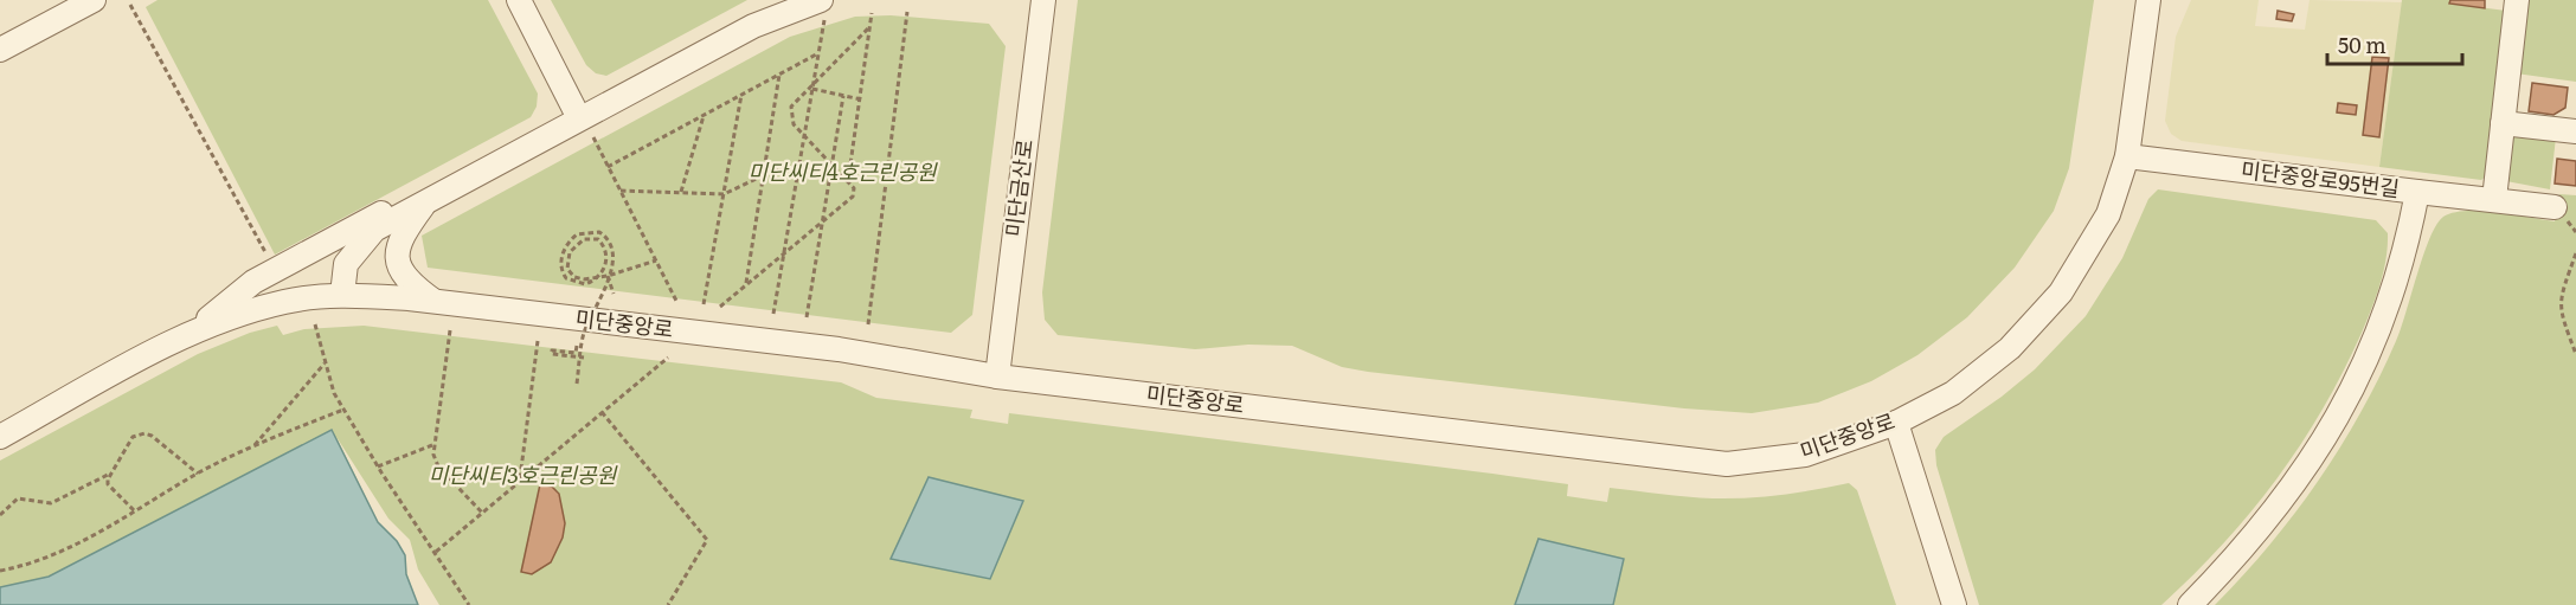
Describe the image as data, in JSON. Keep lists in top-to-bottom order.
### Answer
{
  "streets": {
    "street": ["미단중앙로95번길", "미단금산로", "미단중앙로"]
  },
  "crossings": [
    ["미단중앙로95번길", "미단중앙로"],
    ["미단금산로", "미단중앙로"]
  ],
  "parks": ["미단씨티4호근린공원", "미단씨티3호근린공원"],
  "scale_bar": "50 m"
}
